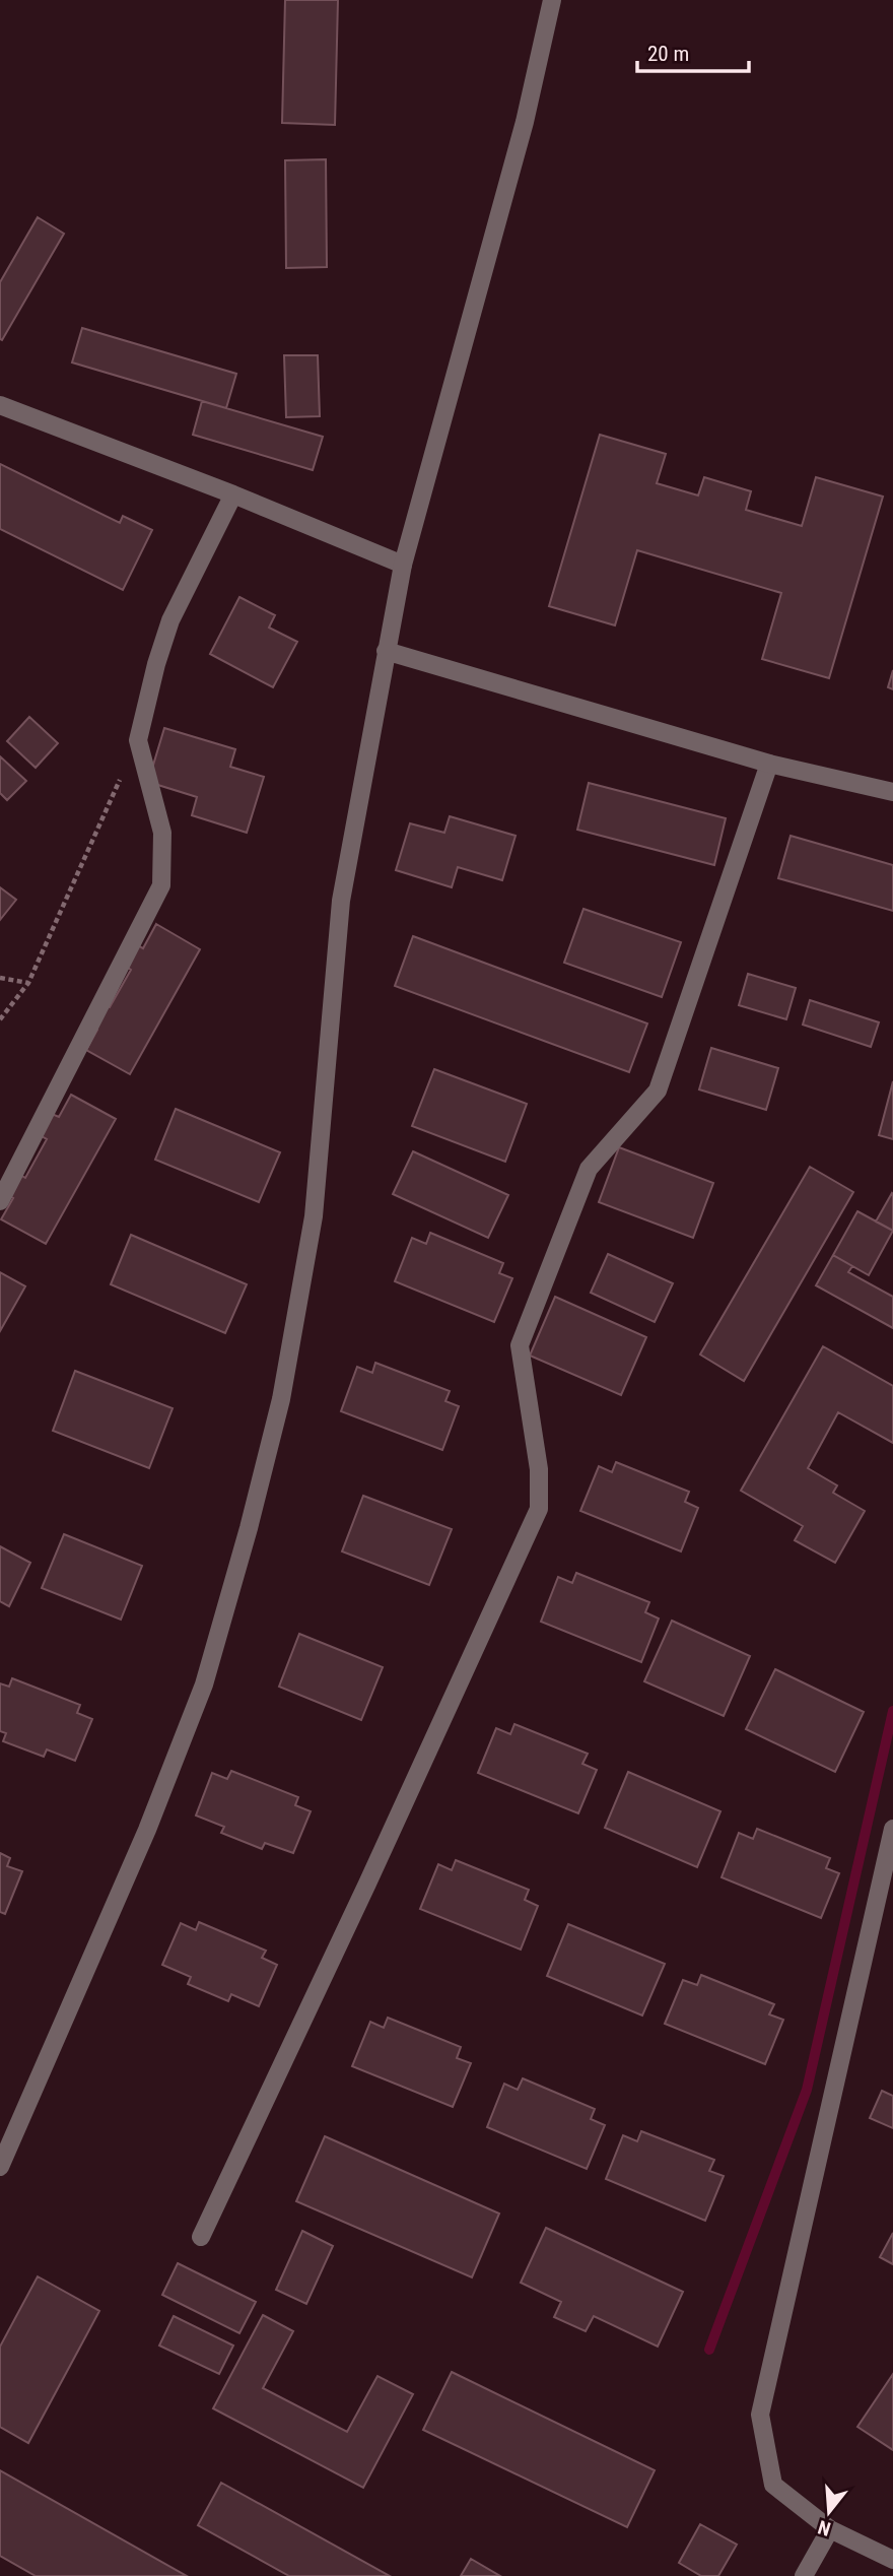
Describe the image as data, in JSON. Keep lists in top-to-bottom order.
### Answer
{
  "scale_bar": "20 m",
  "north": "bottom"
}
